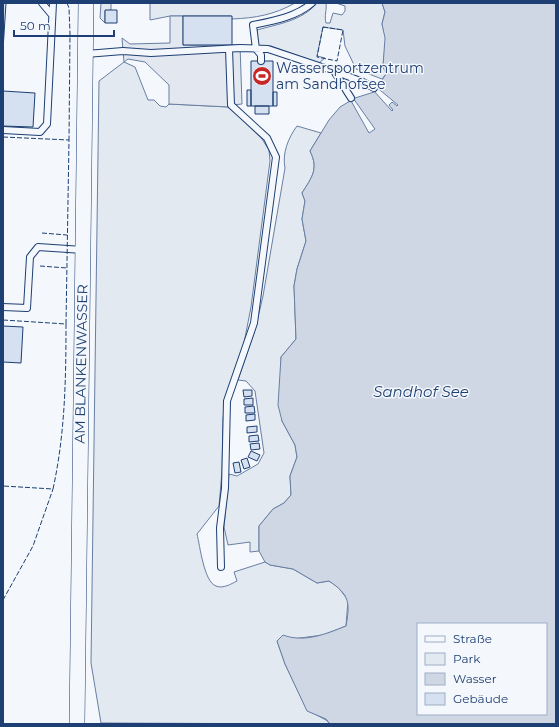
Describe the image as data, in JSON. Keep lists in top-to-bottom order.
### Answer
{
  "streets": {
    "street": ["AM BLANKENWASSER"]
  },
  "water": ["Sandhof See"],
  "places": {
    "sports": ["Wassersportzentrum am Sandhofsee"]
  },
  "legend": [
    "Straße",
    "Park",
    "Wasser",
    "Gebäude"
  ],
  "scale_bar": "50 m"
}
